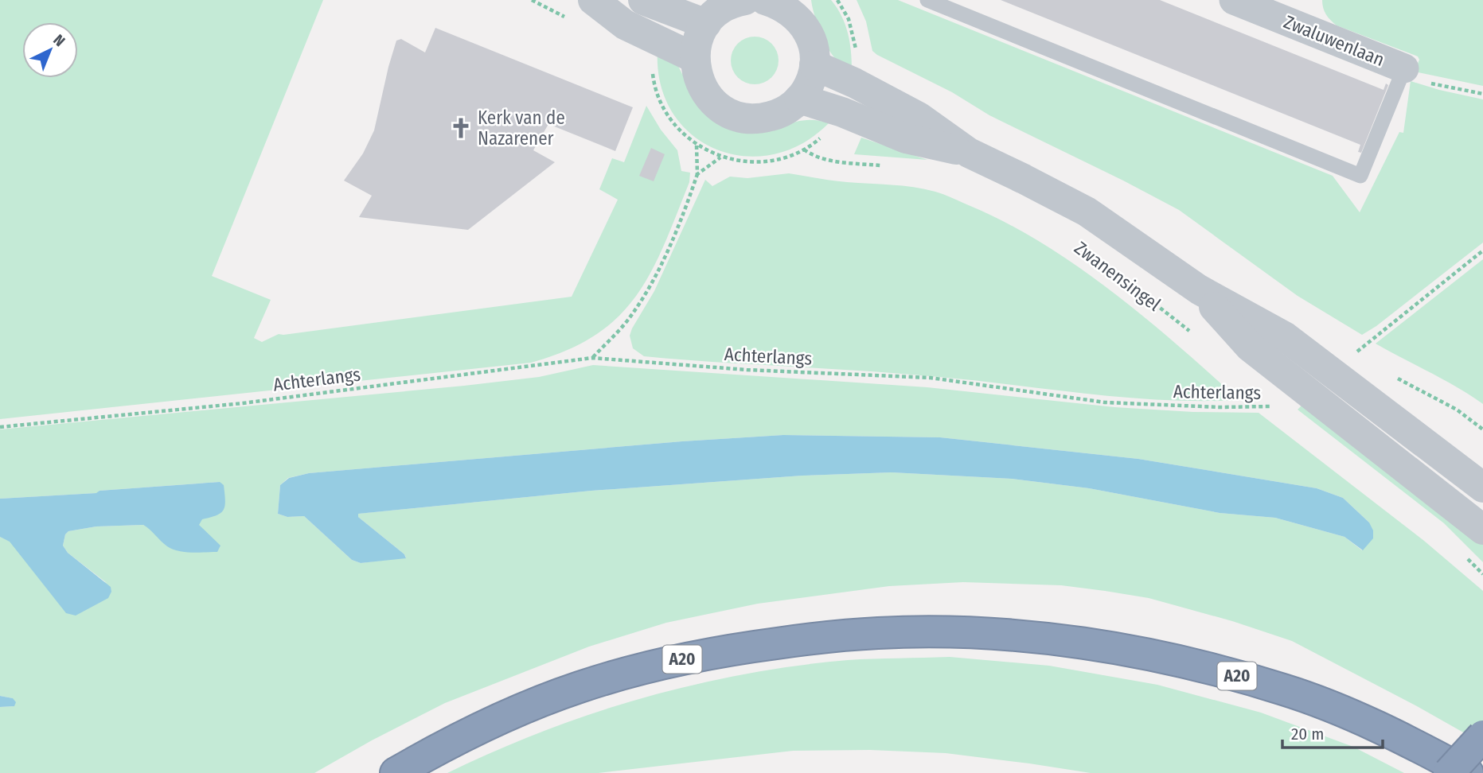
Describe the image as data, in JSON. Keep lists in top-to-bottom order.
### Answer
{
  "streets": {
    "highway": ["A20"],
    "street": ["Zwaluwenlaan", "Zwanensingel"],
    "path": ["Achterlangs"]
  },
  "places": {
    "church": ["Kerk van de Nazarener"]
  },
  "scale_bar": "20 m",
  "north": "top right"
}
